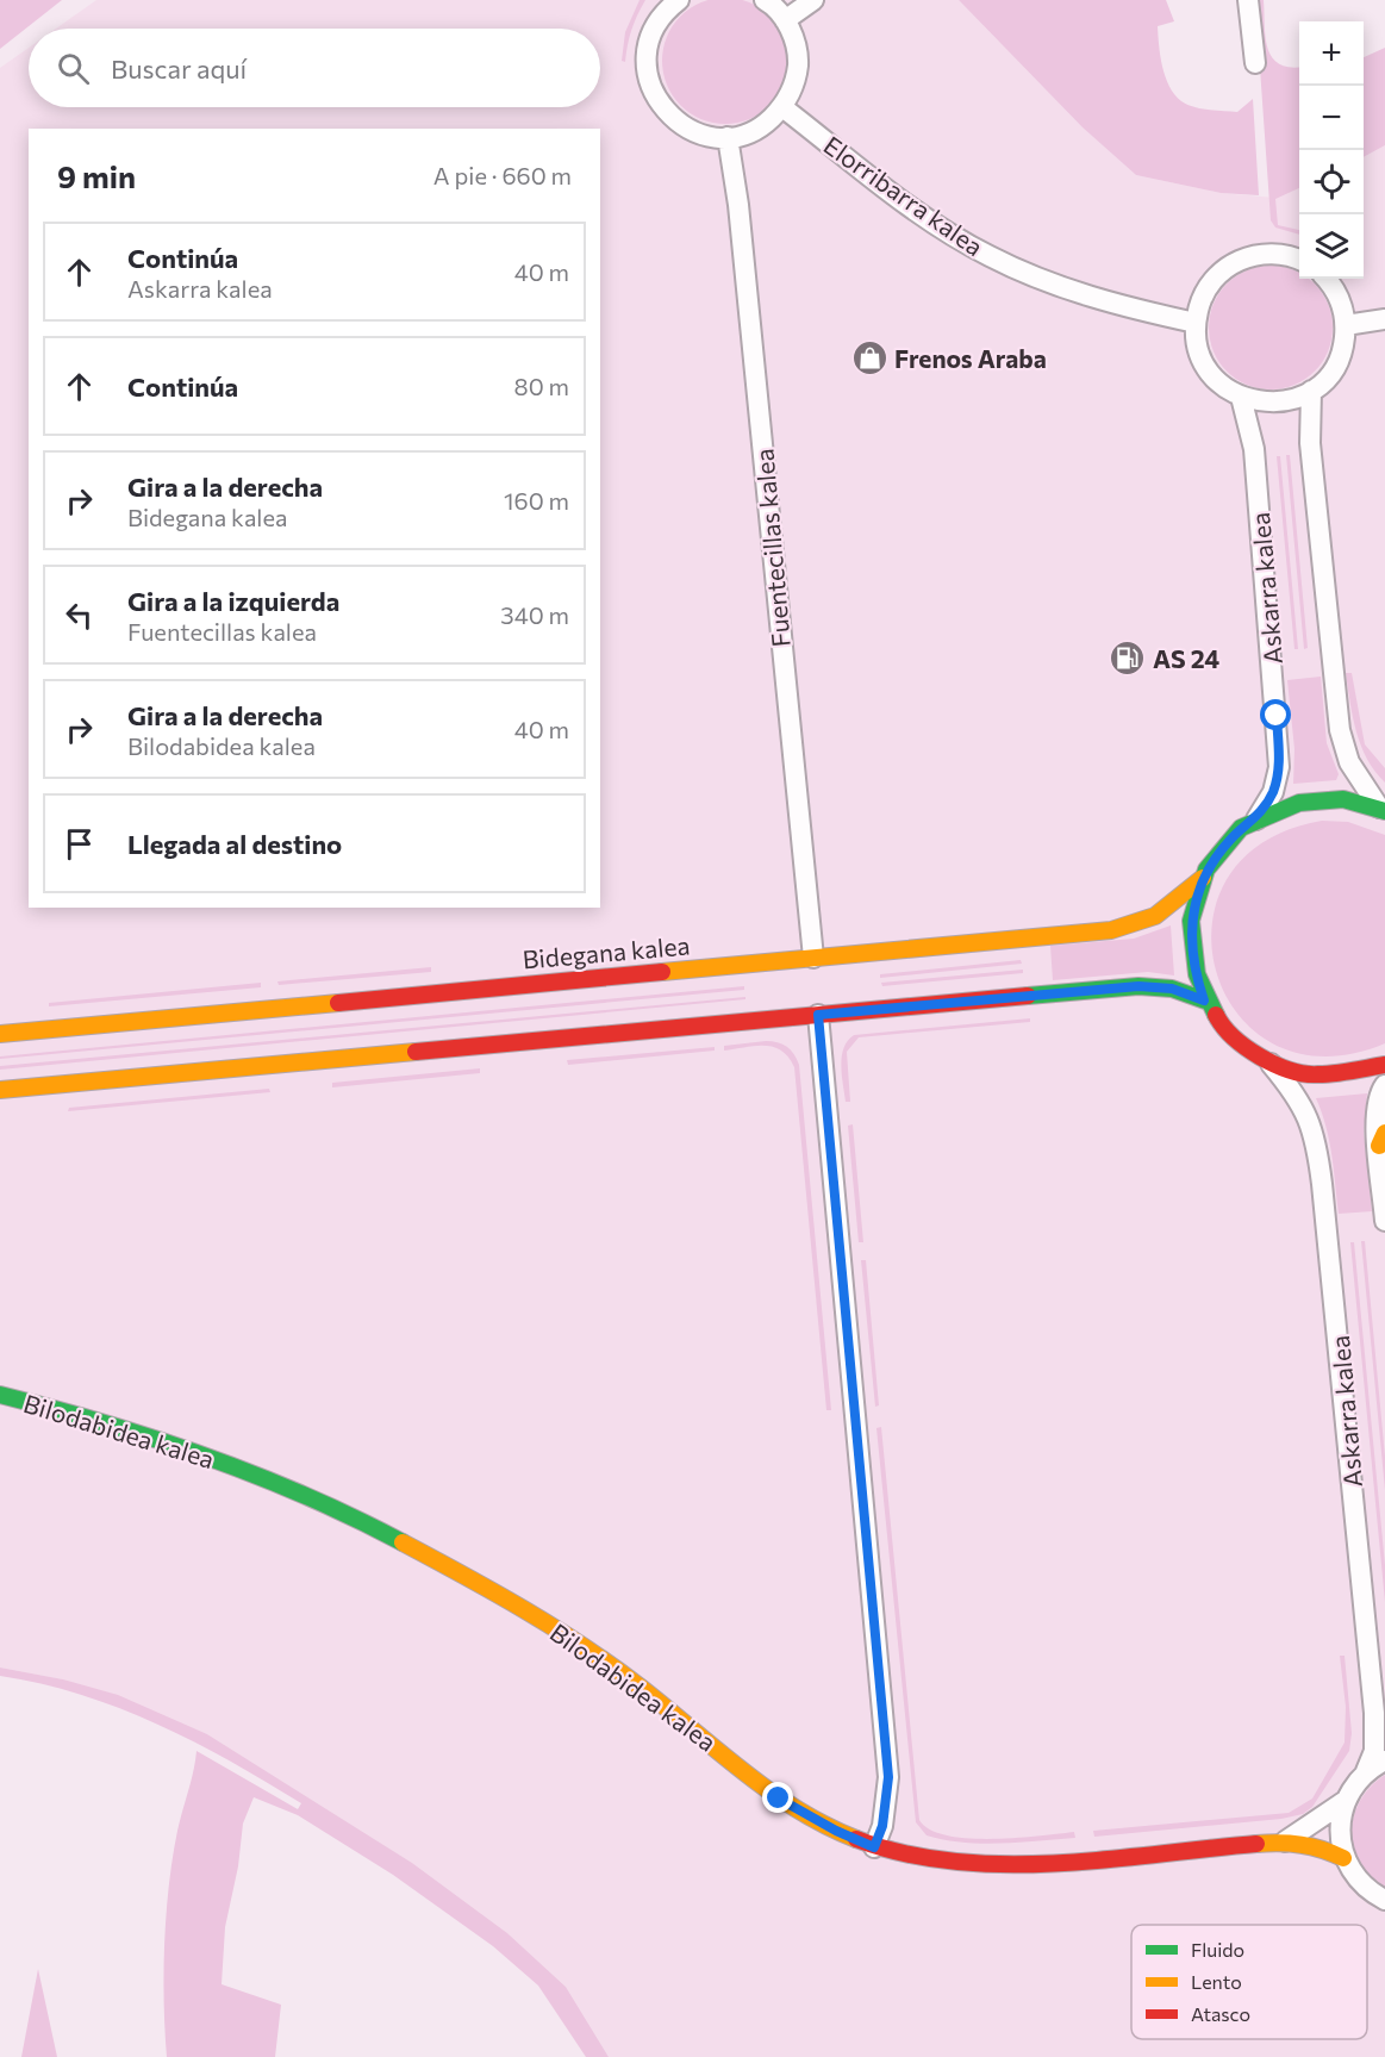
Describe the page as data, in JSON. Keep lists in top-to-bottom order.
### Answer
{
  "streets": {
    "street": [
      "Elorribarra kalea",
      "Fuentecillas kalea",
      "Askarra kalea",
      "Bidegana kalea",
      "Bilodabidea kalea"
    ]
  },
  "crossings": [
    ["Fuentecillas kalea", "Bidegana kalea"]
  ],
  "places": {
    "shop": ["Frenos Araba"],
    "fuel station": ["AS 24"]
  },
  "legend": ["Fluido", "Lento", "Atasco"],
  "page": {
    "map_buttons": ["+", "−"],
    "search": "Buscar aquí",
    "heading": ["9 min", "A pie · 660 m"],
    "list": [
      ["Continúa", "Askarra kalea", "40 m"],
      ["Continúa", "80 m"],
      ["Gira a la derecha", "Bidegana kalea", "160 m"],
      ["Gira a la izquierda", "Fuentecillas kalea", "340 m"],
      ["Gira a la derecha", "Bilodabidea kalea", "40 m"],
      "Llegada al destino"
    ]
  }
}
